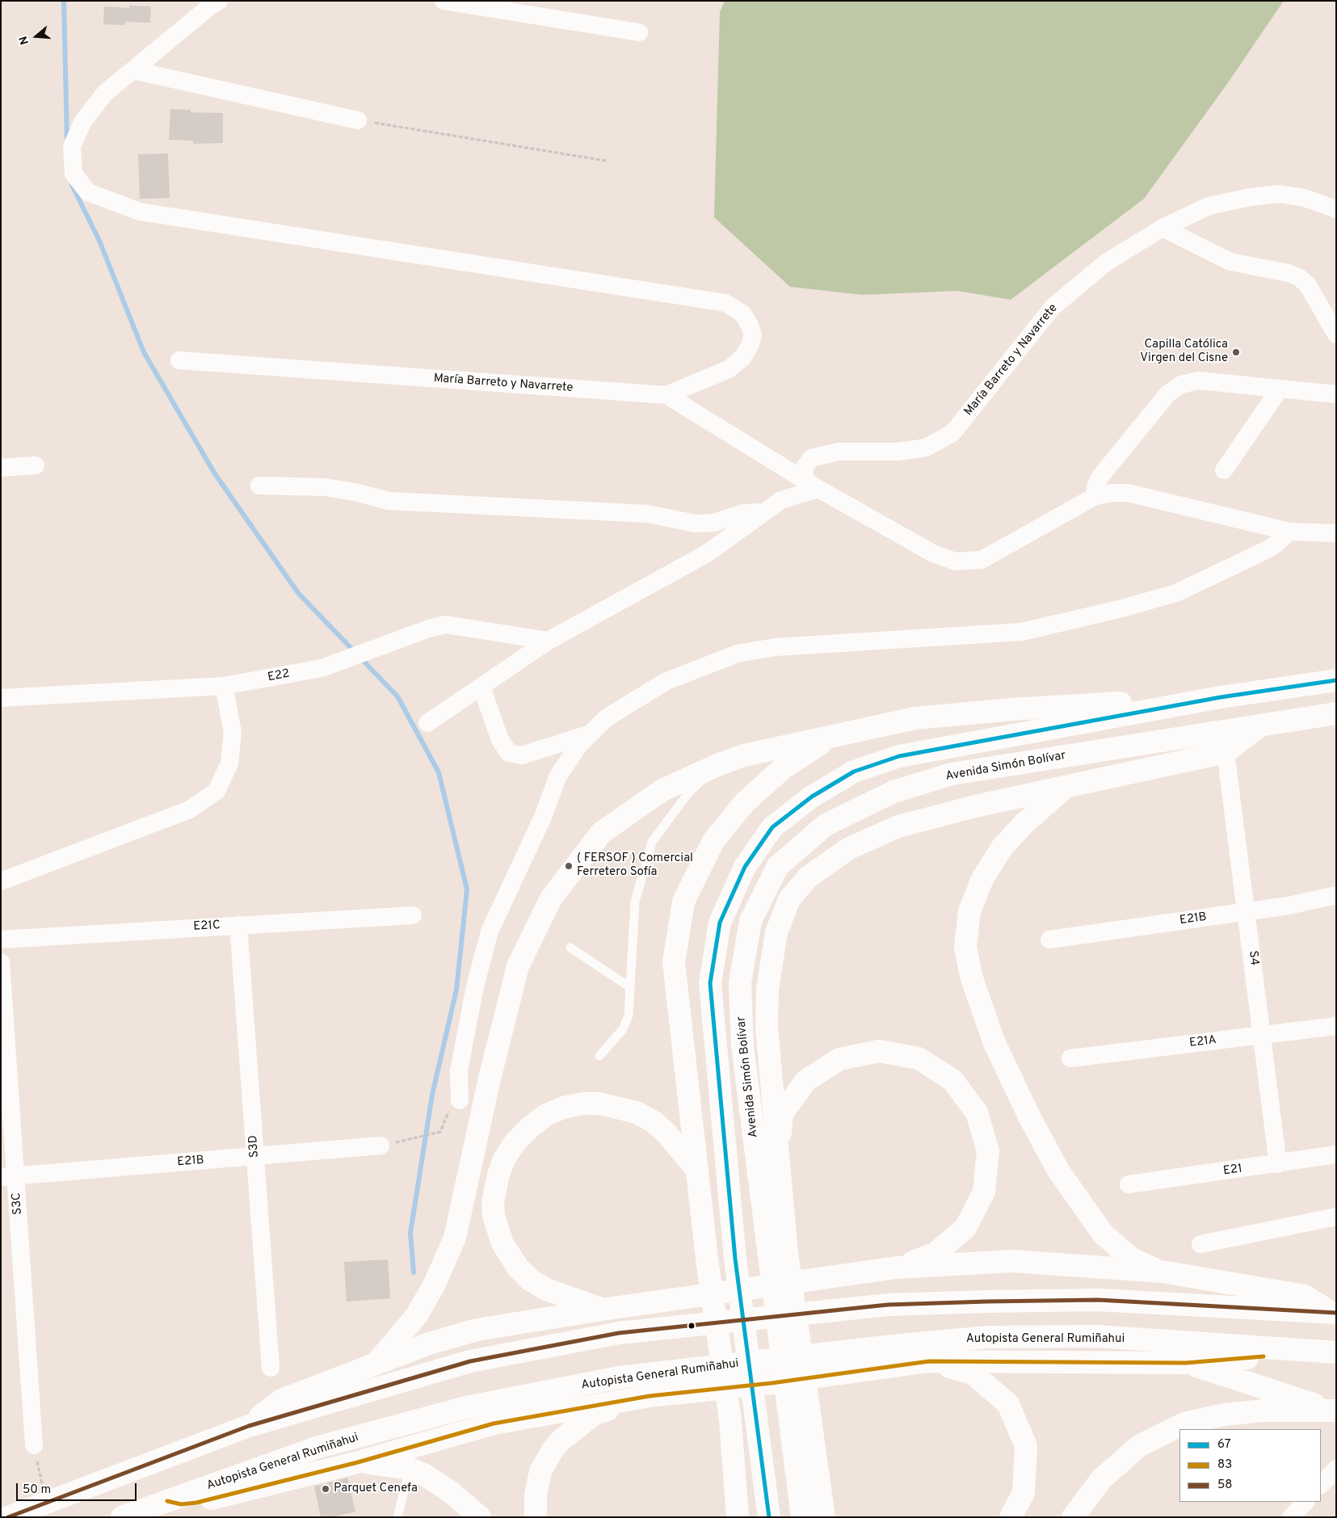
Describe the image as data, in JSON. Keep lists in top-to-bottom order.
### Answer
{
  "streets": {
    "highway": ["Avenida Simón Bolívar", "Autopista General Rumiñahui"],
    "street": [
      "María Barreto y Navarrete",
      "E22",
      "E21B",
      "E21C",
      "S4",
      "E21A",
      "S3D",
      "E21",
      "S3C"
    ]
  },
  "crossings": [
    ["E21B", "S4"],
    ["E21B", "S3D"],
    ["E21B", "S3C"],
    ["E21C", "S3D"],
    ["S4", "E21A"],
    ["S4", "E21"]
  ],
  "places": ["Capilla Católica Virgen del Cisne", "( FERSOF ) Comercial Ferretero Sofía", "Parquet Cenefa"],
  "lines": ["transit line 67", "transit line 58", "transit line 83"],
  "legend": ["67", "83", "58"],
  "scale_bar": "50 m",
  "north": "left"
}
